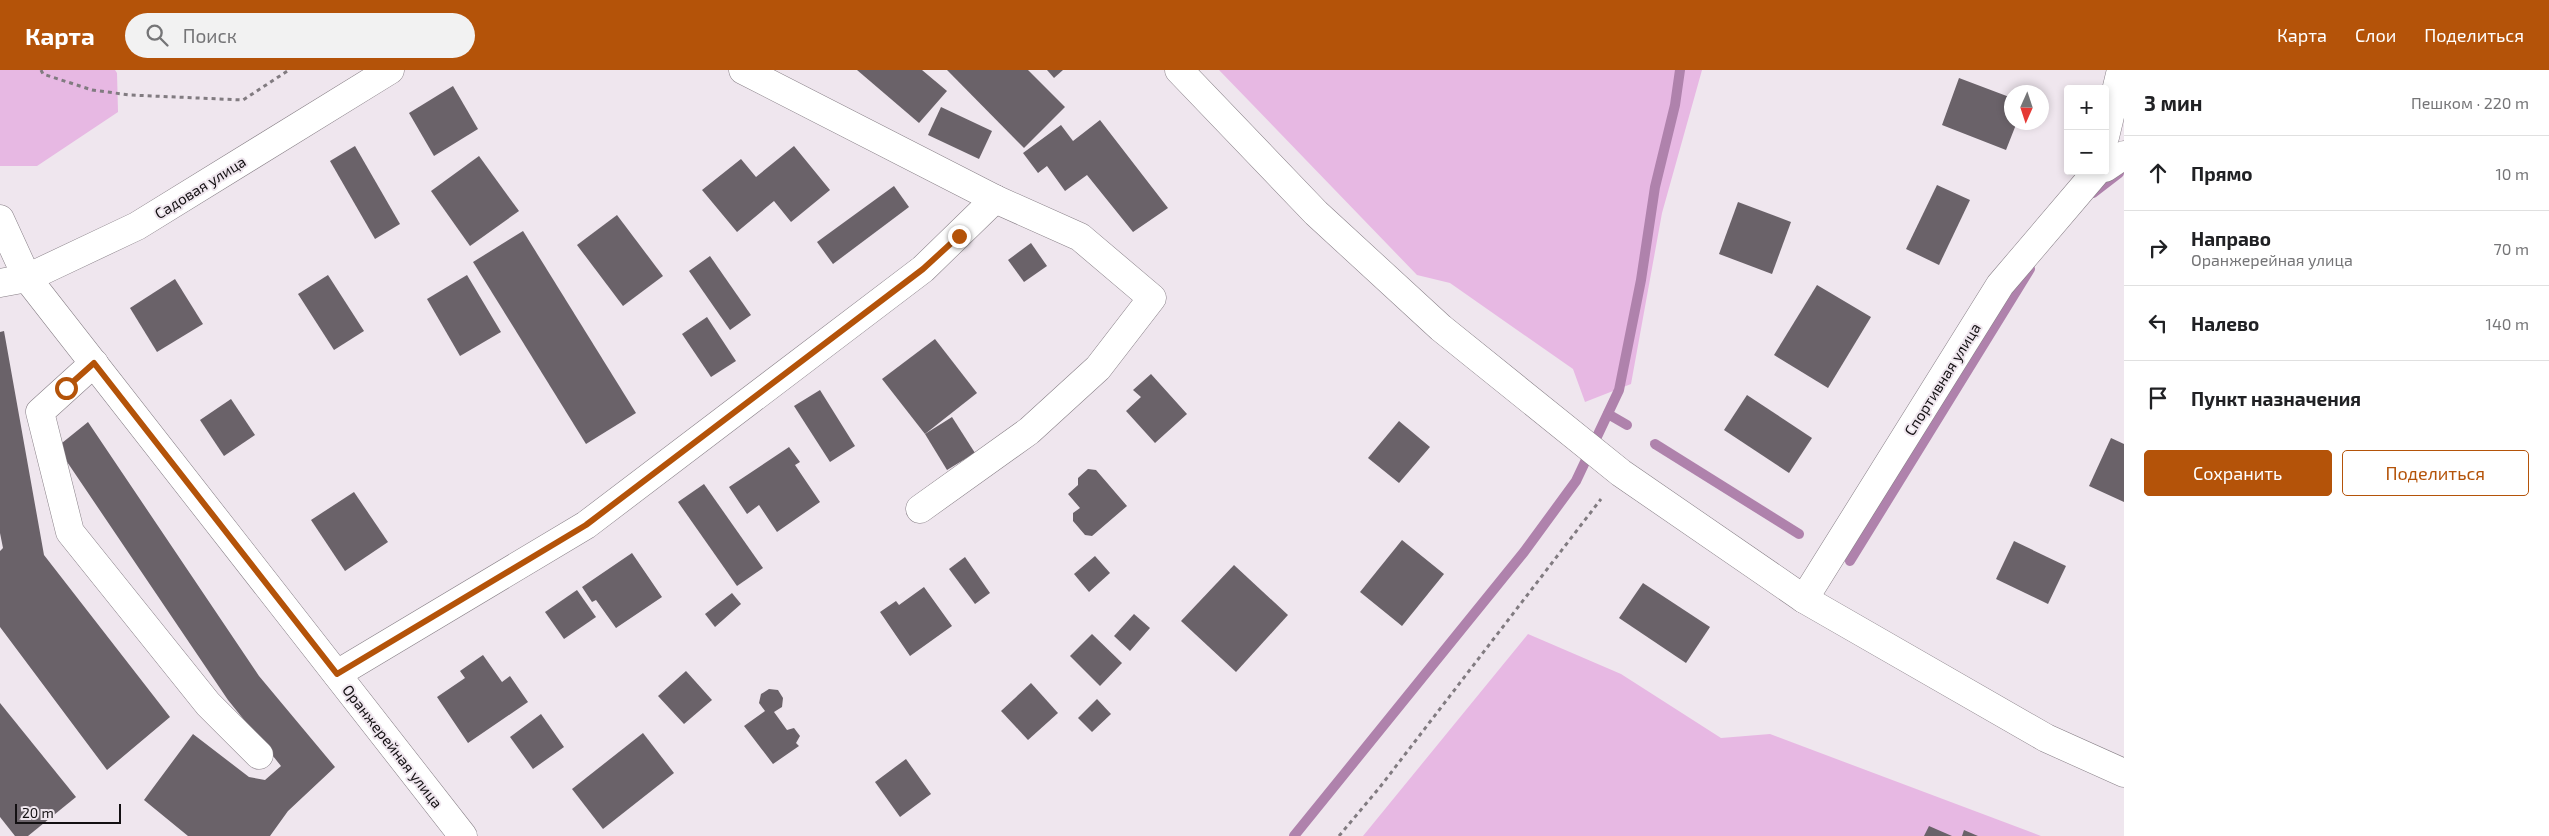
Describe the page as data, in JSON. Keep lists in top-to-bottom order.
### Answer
{
  "streets": {
    "main road": ["Садовая улица", "Спортивная улица", "Оранжерейная улица"]
  },
  "crossings": [
    ["Садовая улица", "Оранжерейная улица"]
  ],
  "scale_bar": "20 m",
  "north": "bottom",
  "page": {
    "header": "Карта",
    "search": "Поиск",
    "nav": ["Карта", "Слои", "Поделиться"],
    "heading": ["3 мин", "Пешком · 220 m"],
    "map_buttons": ["+", "−"],
    "list": [
      ["Прямо", "10 m"],
      ["Направо", "Оранжерейная улица", "70 m"],
      ["Налево", "140 m"],
      "Пункт назначения"
    ],
    "buttons": ["Сохранить", "Поделиться"],
    "scale": "20 m"
  }
}
